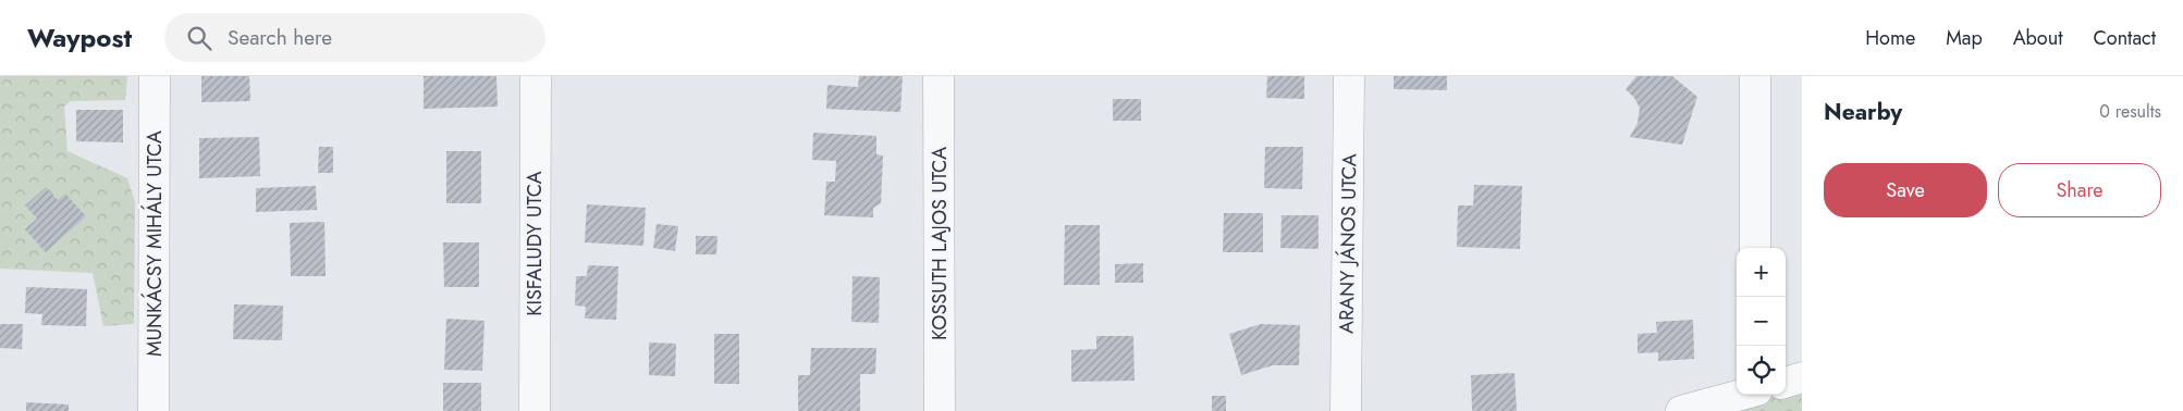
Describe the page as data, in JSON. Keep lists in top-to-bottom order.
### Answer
{
  "streets": {
    "street": [
      "MUNKÁCSY MIHÁLY UTCA",
      "KISFALUDY UTCA",
      "KOSSUTH LAJOS UTCA",
      "ARANY JÁNOS UTCA"
    ]
  },
  "page": {
    "header": "Waypost",
    "search": "Search here",
    "nav": [
      "Home",
      "Map",
      "About",
      "Contact"
    ],
    "heading": ["Nearby", "0 results"],
    "buttons": ["Save", "Share"],
    "map_buttons": ["+", "−"]
  }
}
